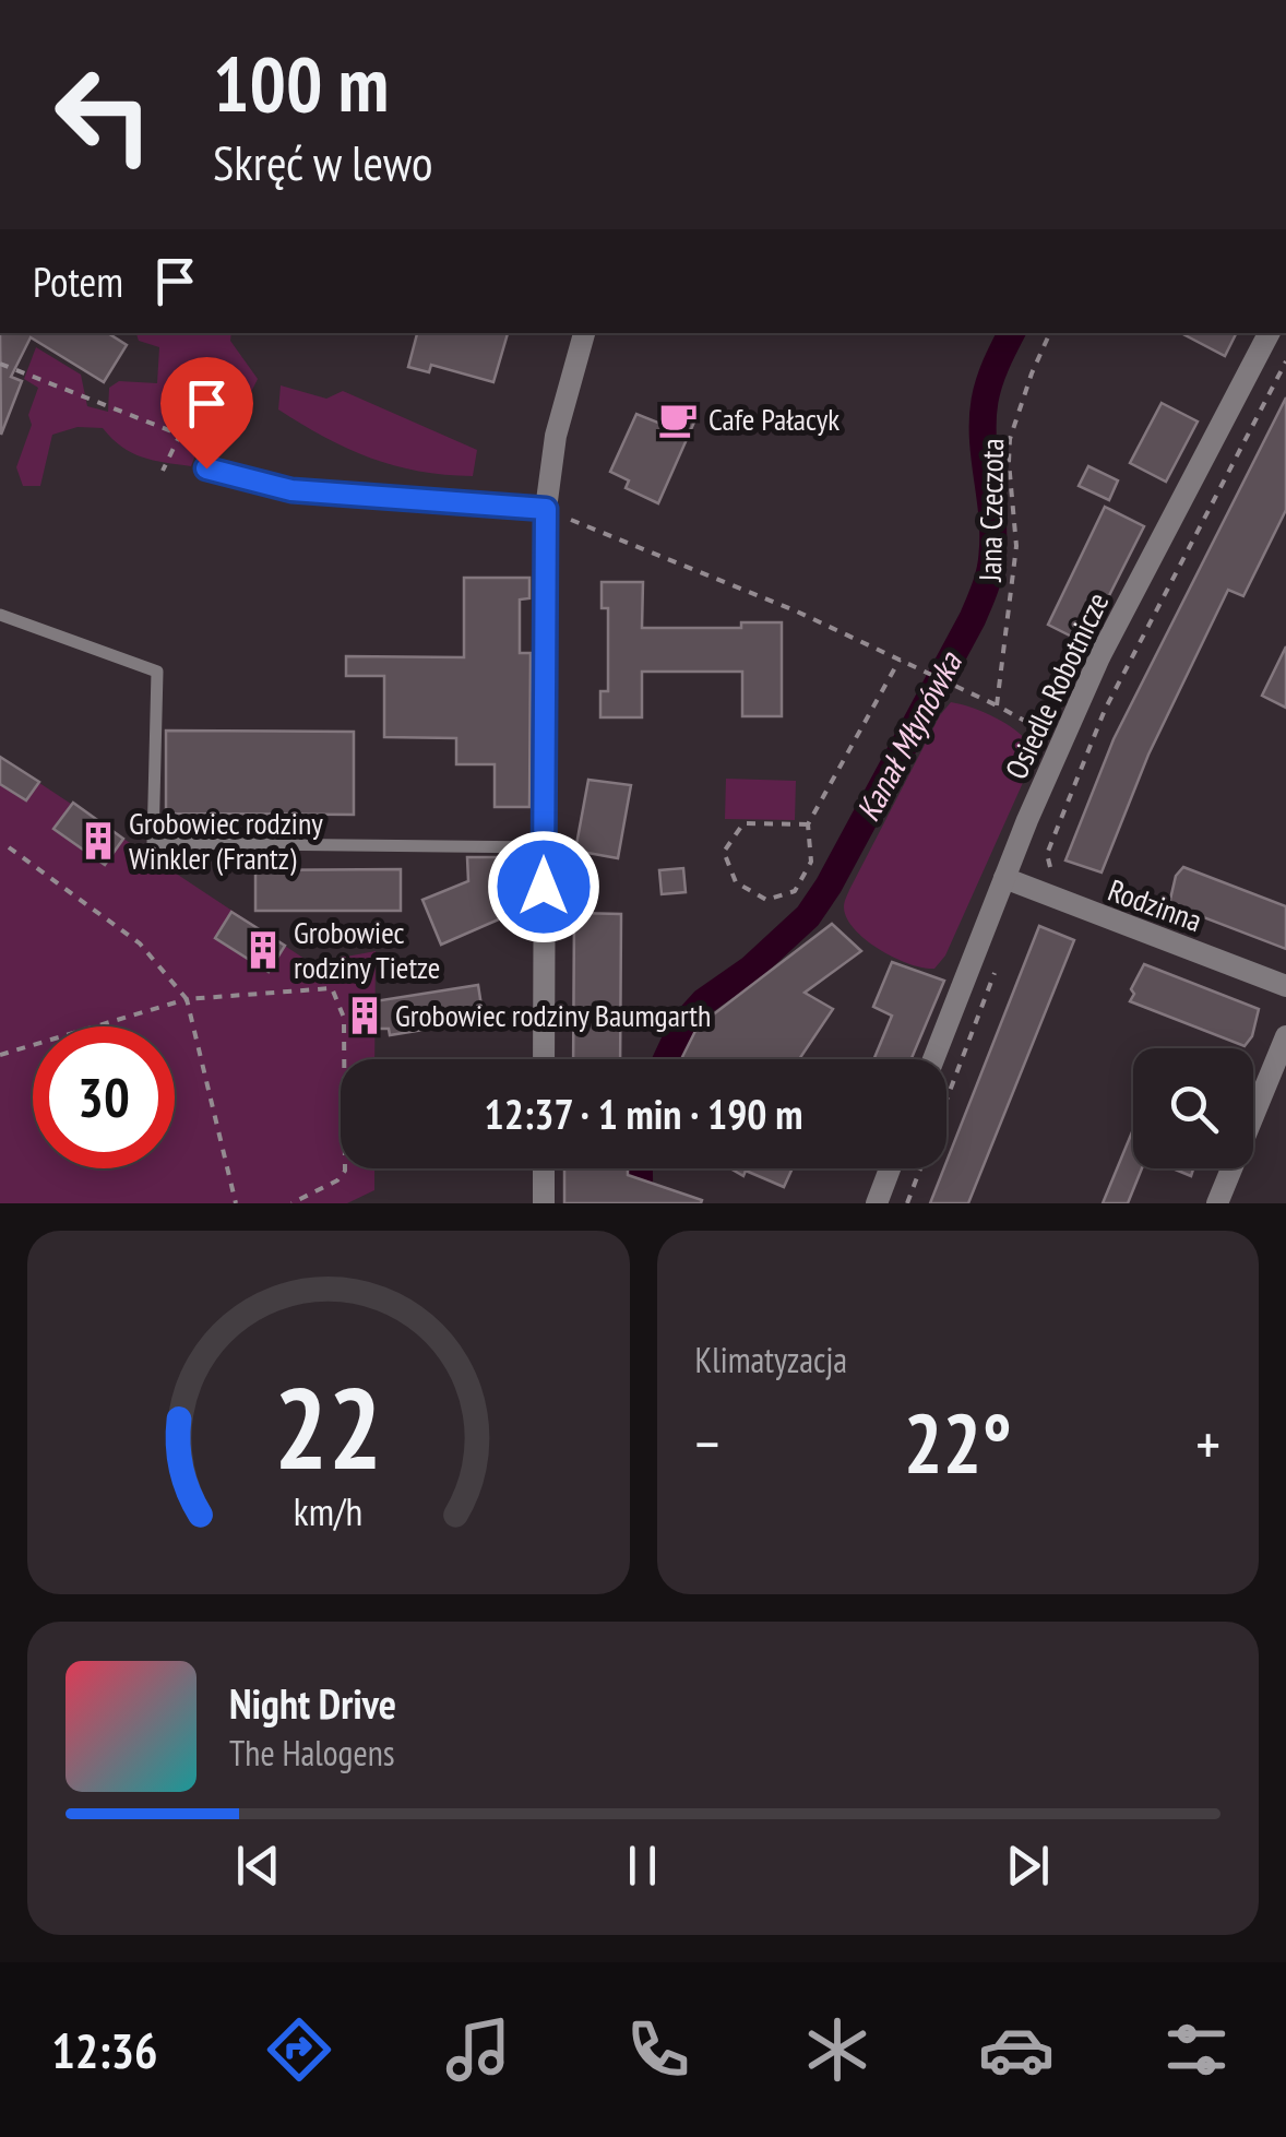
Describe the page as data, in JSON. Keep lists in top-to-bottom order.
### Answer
{
  "streets": {
    "street": ["Osiedle Robotnicze", "Rodzinna"],
    "path": ["Jana Czeczota"]
  },
  "crossings": [
    ["Osiedle Robotnicze", "Rodzinna"]
  ],
  "water": ["Kanał Młynówka"],
  "places": {
    "cafe": ["Cafe Pałacyk"],
    "building": ["Grobowiec rodziny Winkler (Frantz)", "Grobowiec rodziny Tietze", "Grobowiec rodziny Baumgarth"]
  },
  "page": {
    "turn": ["100 m", "Skręć w lewo"],
    "then": "Potem",
    "limit": "30",
    "trip": "12:37 · 1 min · 190 m",
    "tile": "Klimatyzacja",
    "heat": ["−", "22°", "+"],
    "song": ["Night Drive", "The Halogens"],
    "tabs": "12:36",
    "gauge": ["22", "km/h"]
  }
}
